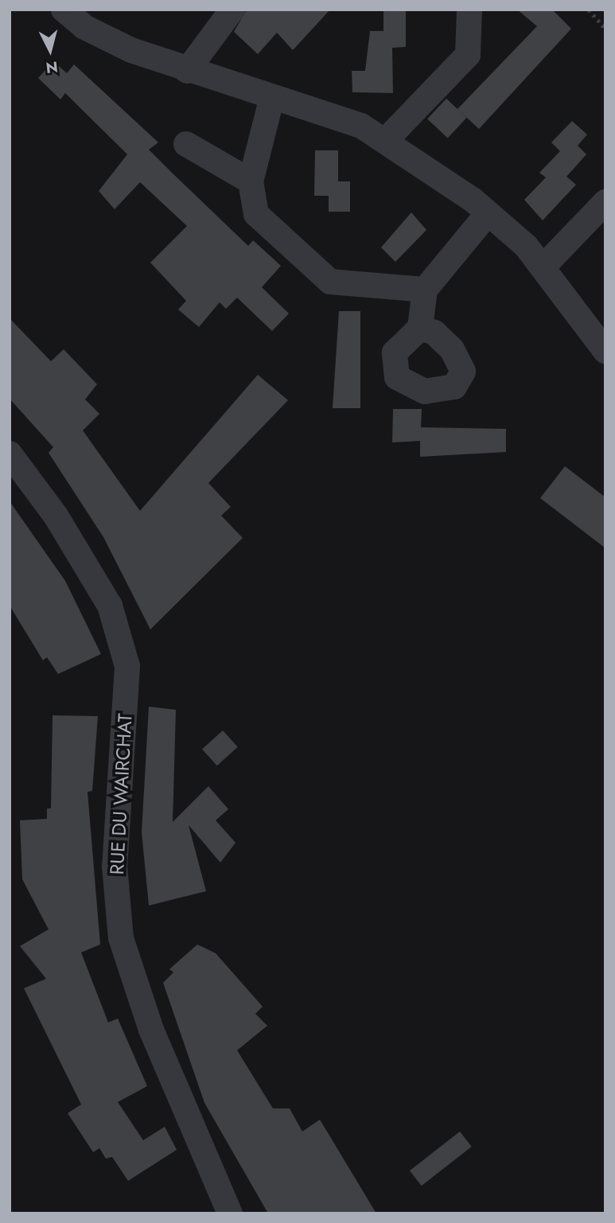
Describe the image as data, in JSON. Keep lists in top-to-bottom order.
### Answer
{
  "streets": {
    "street": ["RUE DU WAIRCHAT"]
  },
  "north": "bottom"
}
